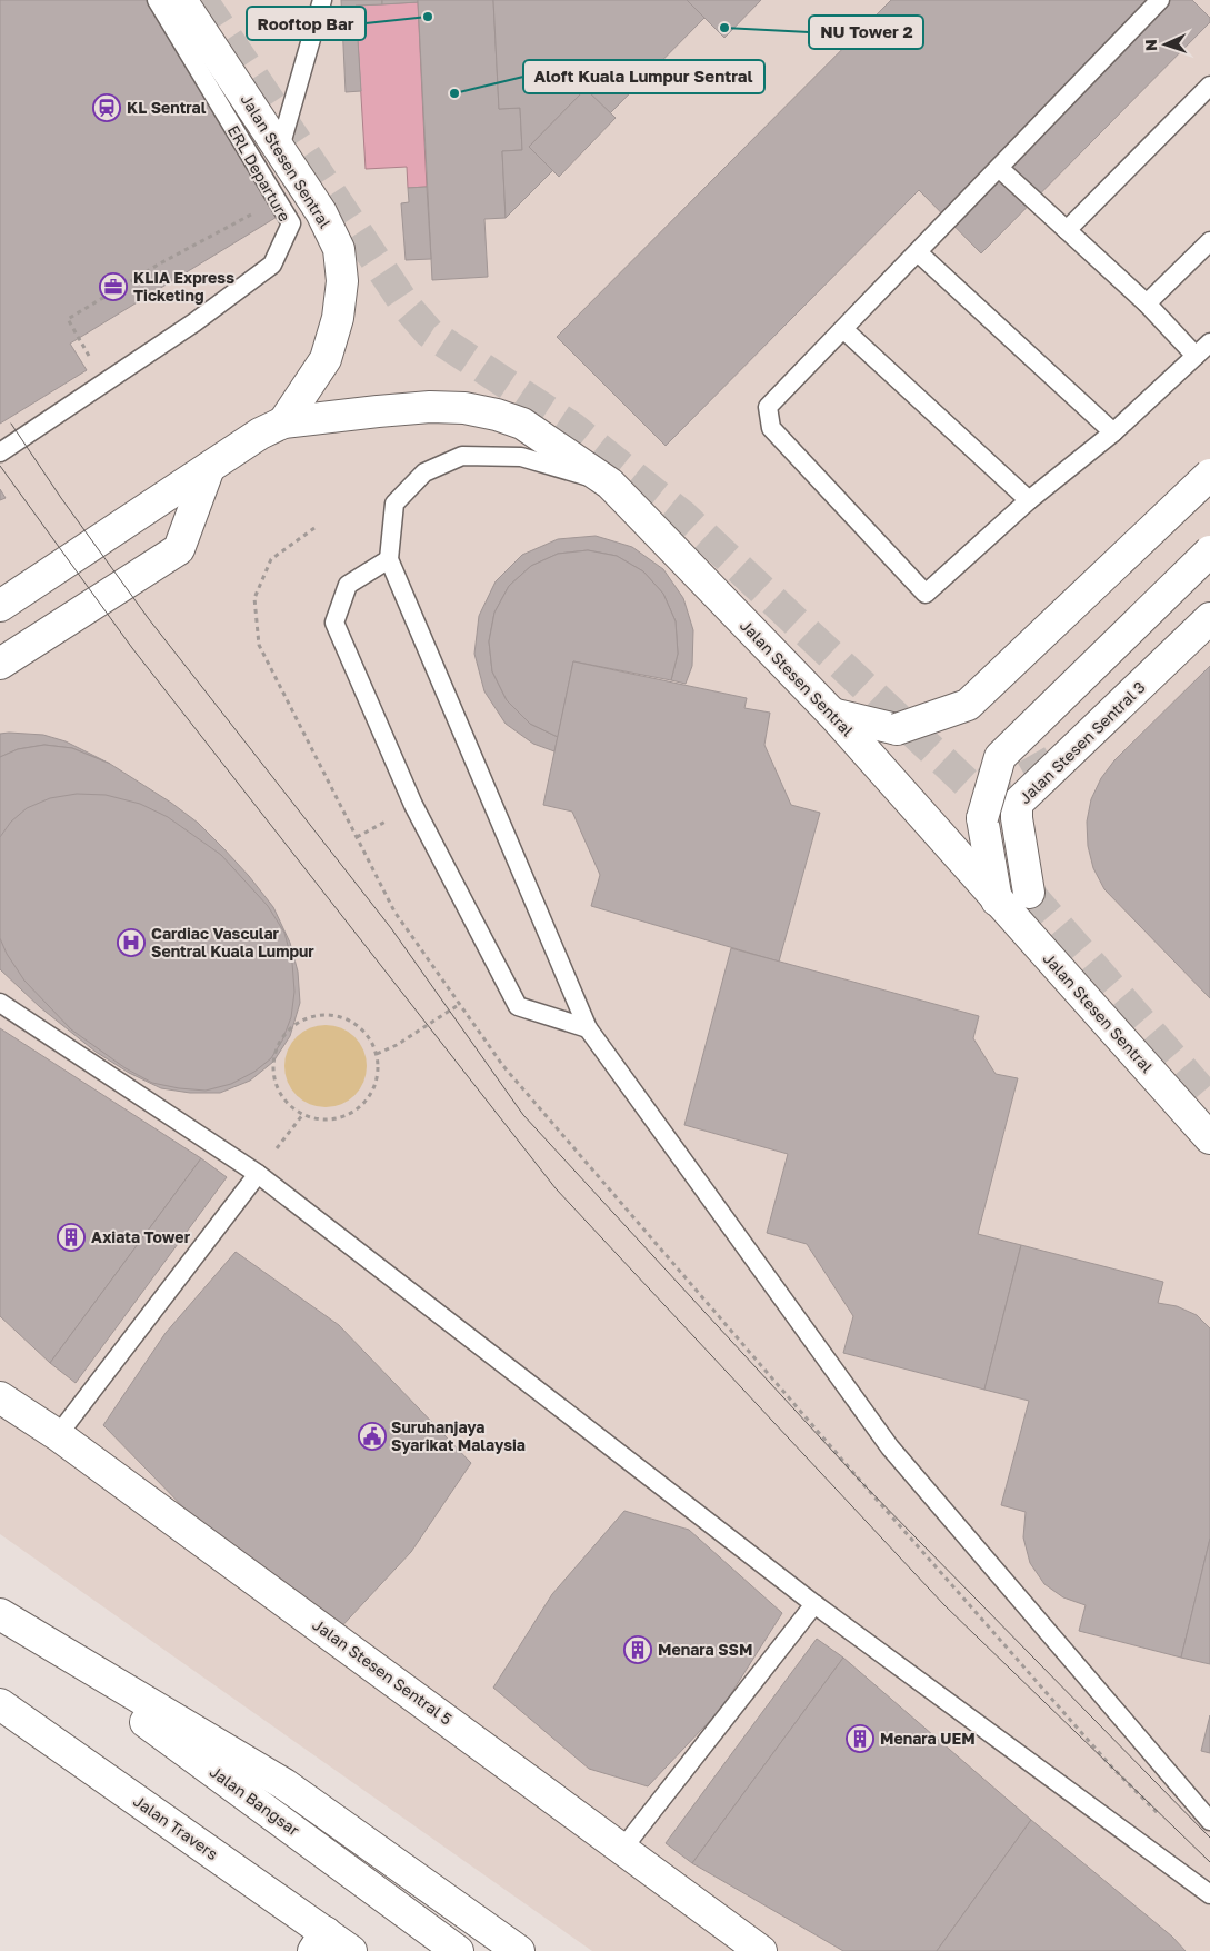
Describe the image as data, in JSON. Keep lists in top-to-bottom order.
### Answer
{
  "streets": {
    "street": [
      "Jalan Stesen Sentral",
      "Jalan Stesen Sentral 3",
      "Jalan Stesen Sentral 5",
      "Jalan Bangsar",
      "Jalan Travers"
    ],
    "lane": ["ERL Departure"]
  },
  "places": {
    "other": ["Rooftop Bar", "NU Tower 2", "Aloft Kuala Lumpur Sentral"],
    "station": ["KL Sentral"],
    "office": ["KLIA Express Ticketing"],
    "hospital": ["Cardiac Vascular Sentral Kuala Lumpur"],
    "building": ["Axiata Tower", "Menara SSM", "Menara UEM"],
    "public building": ["Suruhanjaya Syarikat Malaysia"]
  },
  "north": "left"
}
